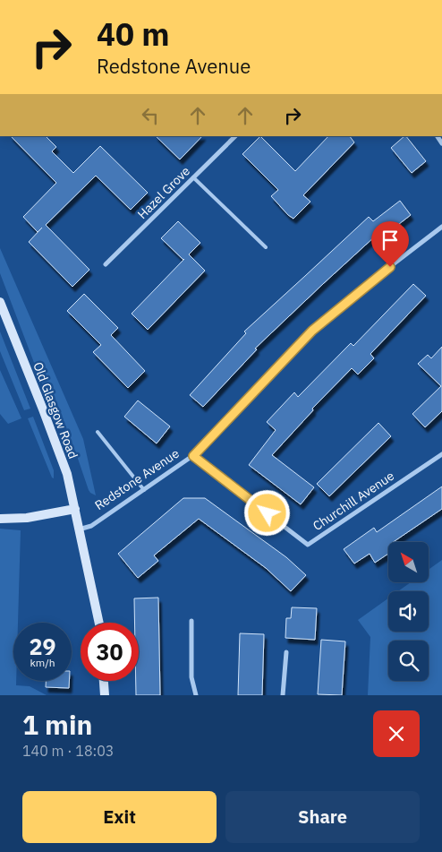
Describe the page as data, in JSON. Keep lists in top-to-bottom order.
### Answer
{
  "streets": {
    "main road": ["Old Glasgow Road"],
    "street": ["Hazel Grove", "Redstone Avenue", "Churchill Avenue"]
  },
  "crossings": [
    ["Old Glasgow Road", "Redstone Avenue"],
    ["Redstone Avenue", "Churchill Avenue"]
  ],
  "north": "top left",
  "page": {
    "turn": ["40 m", "Redstone Avenue"],
    "speed": "29 km/h",
    "limit": "30",
    "heading": ["1 min", "140 m · 18:03"],
    "buttons": ["Exit", "Share"]
  }
}
